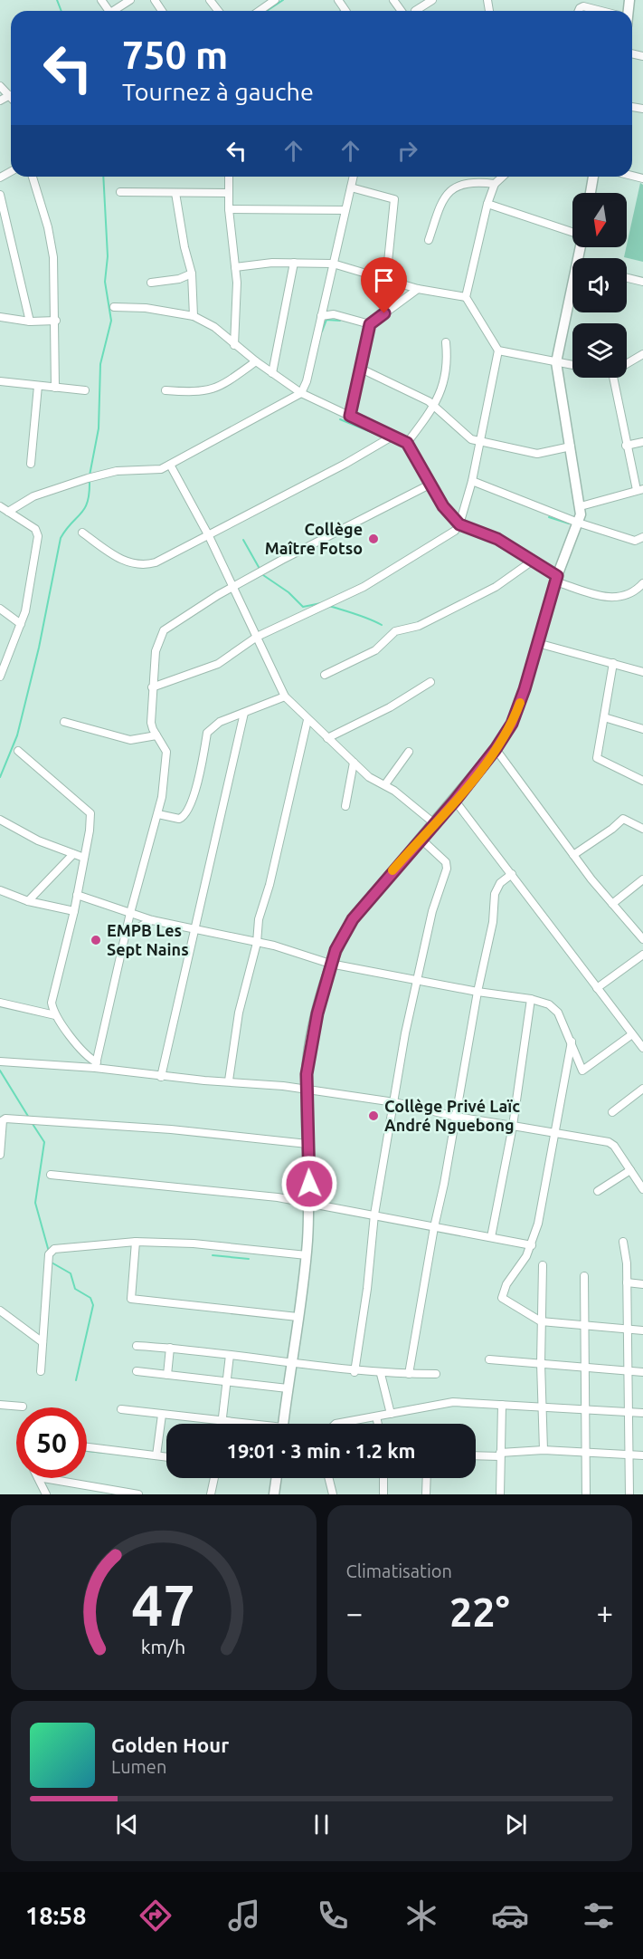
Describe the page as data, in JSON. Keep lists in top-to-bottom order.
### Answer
{
  "places": ["Collège Maître Fotso", "EMPB Les Sept Nains", "Collège Privé Laïc André Nguebong"],
  "north": "bottom",
  "page": {
    "turn": ["750 m", "Tournez à gauche"],
    "limit": "50",
    "trip": "19:01 · 3 min · 1.2 km",
    "tile": "Climatisation",
    "heat": ["−", "22°", "+"],
    "song": ["Golden Hour", "Lumen"],
    "tabs": "18:58",
    "gauge": ["47", "km/h"]
  }
}
